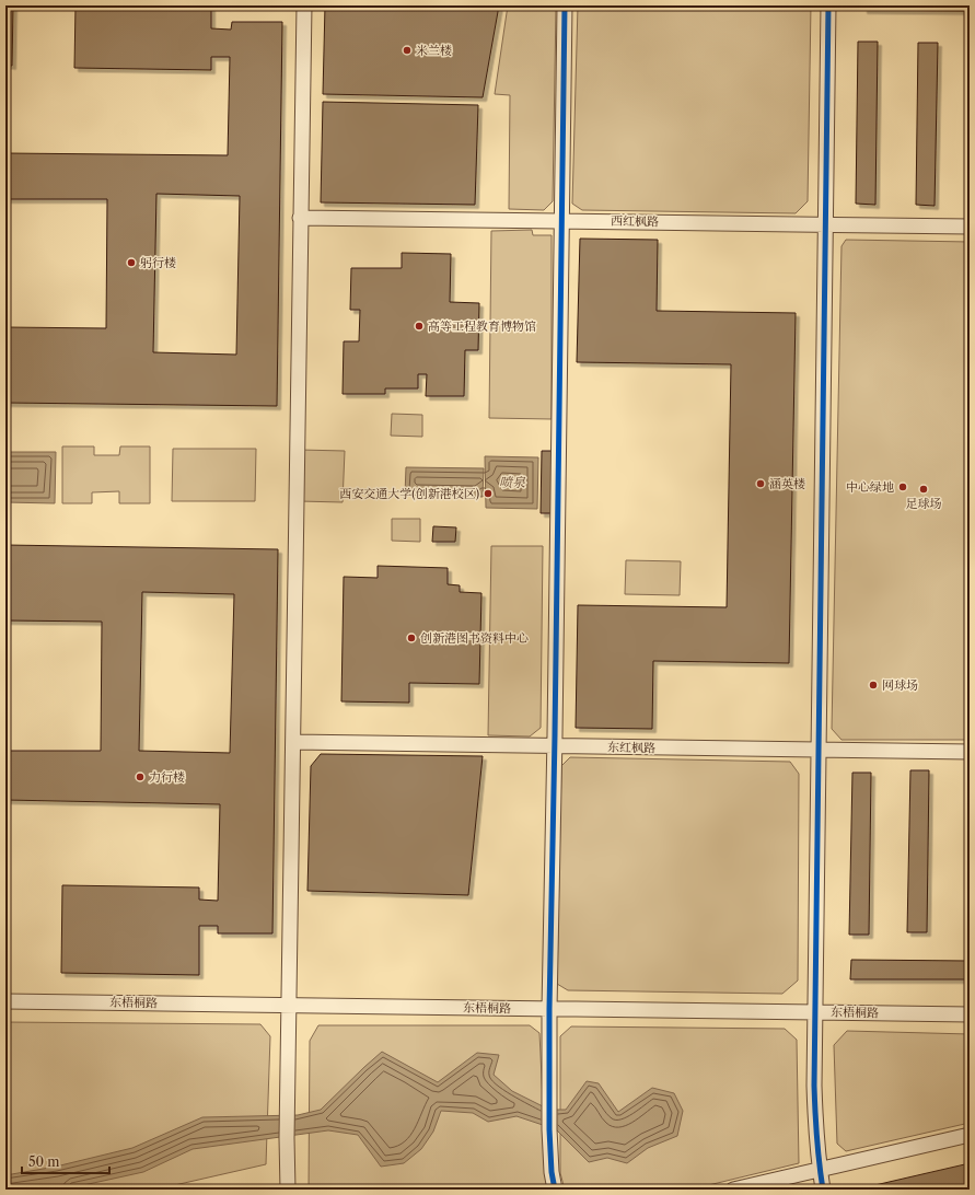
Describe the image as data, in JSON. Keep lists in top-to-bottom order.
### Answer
{
  "streets": {
    "street": ["西红枫路", "东红枫路", "东梧桐路"]
  },
  "water": ["喷泉"],
  "places": [
    "米兰楼",
    "躬行楼",
    "高等工程教育博物馆",
    "涵英楼",
    "中心绿地",
    "足球场",
    "西安交通大学(创新港校区)",
    "创新港图书资料中心",
    "网球场",
    "力行楼"
  ],
  "scale_bar": "50 m"
}
